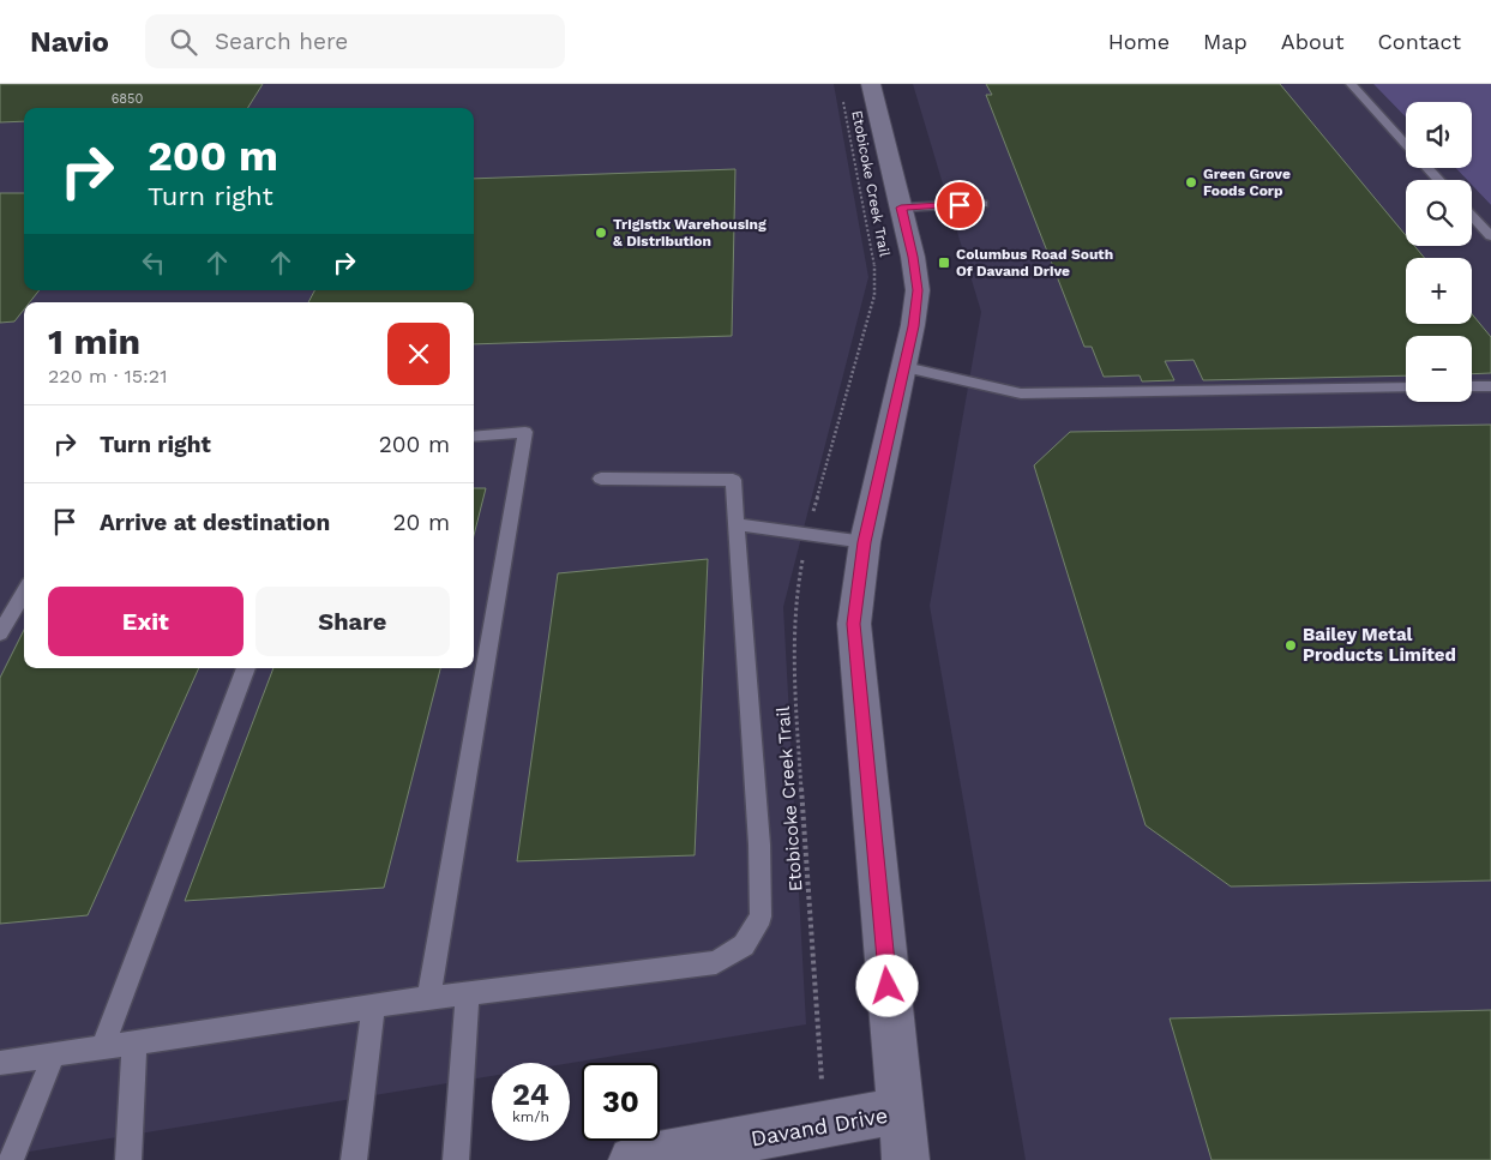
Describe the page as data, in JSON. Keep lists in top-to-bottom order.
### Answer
{
  "streets": {
    "street": ["Davand Drive"],
    "path": ["Etobicoke Creek Trail"]
  },
  "places": {
    "other": ["Green Grove Foods Corp", "Trigistix Warehousing & Distribution", "Bailey Metal Products Limited"],
    "transit": ["Columbus Road South Of Davand Drive"]
  },
  "house_numbers": ["6850"],
  "page": {
    "header": "Navio",
    "search": "Search here",
    "nav": [
      "Home",
      "Map",
      "About",
      "Contact"
    ],
    "map_buttons": ["+", "−"],
    "turn": ["200 m", "Turn right"],
    "heading": ["1 min", "220 m · 15:21"],
    "list": [
      {
        "name": "Turn right",
        "value": "200 m"
      },
      {
        "name": "Arrive at destination",
        "value": "20 m"
      }
    ],
    "buttons": ["Exit", "Share"],
    "speed": "24 km/h",
    "limit": "30"
  }
}
